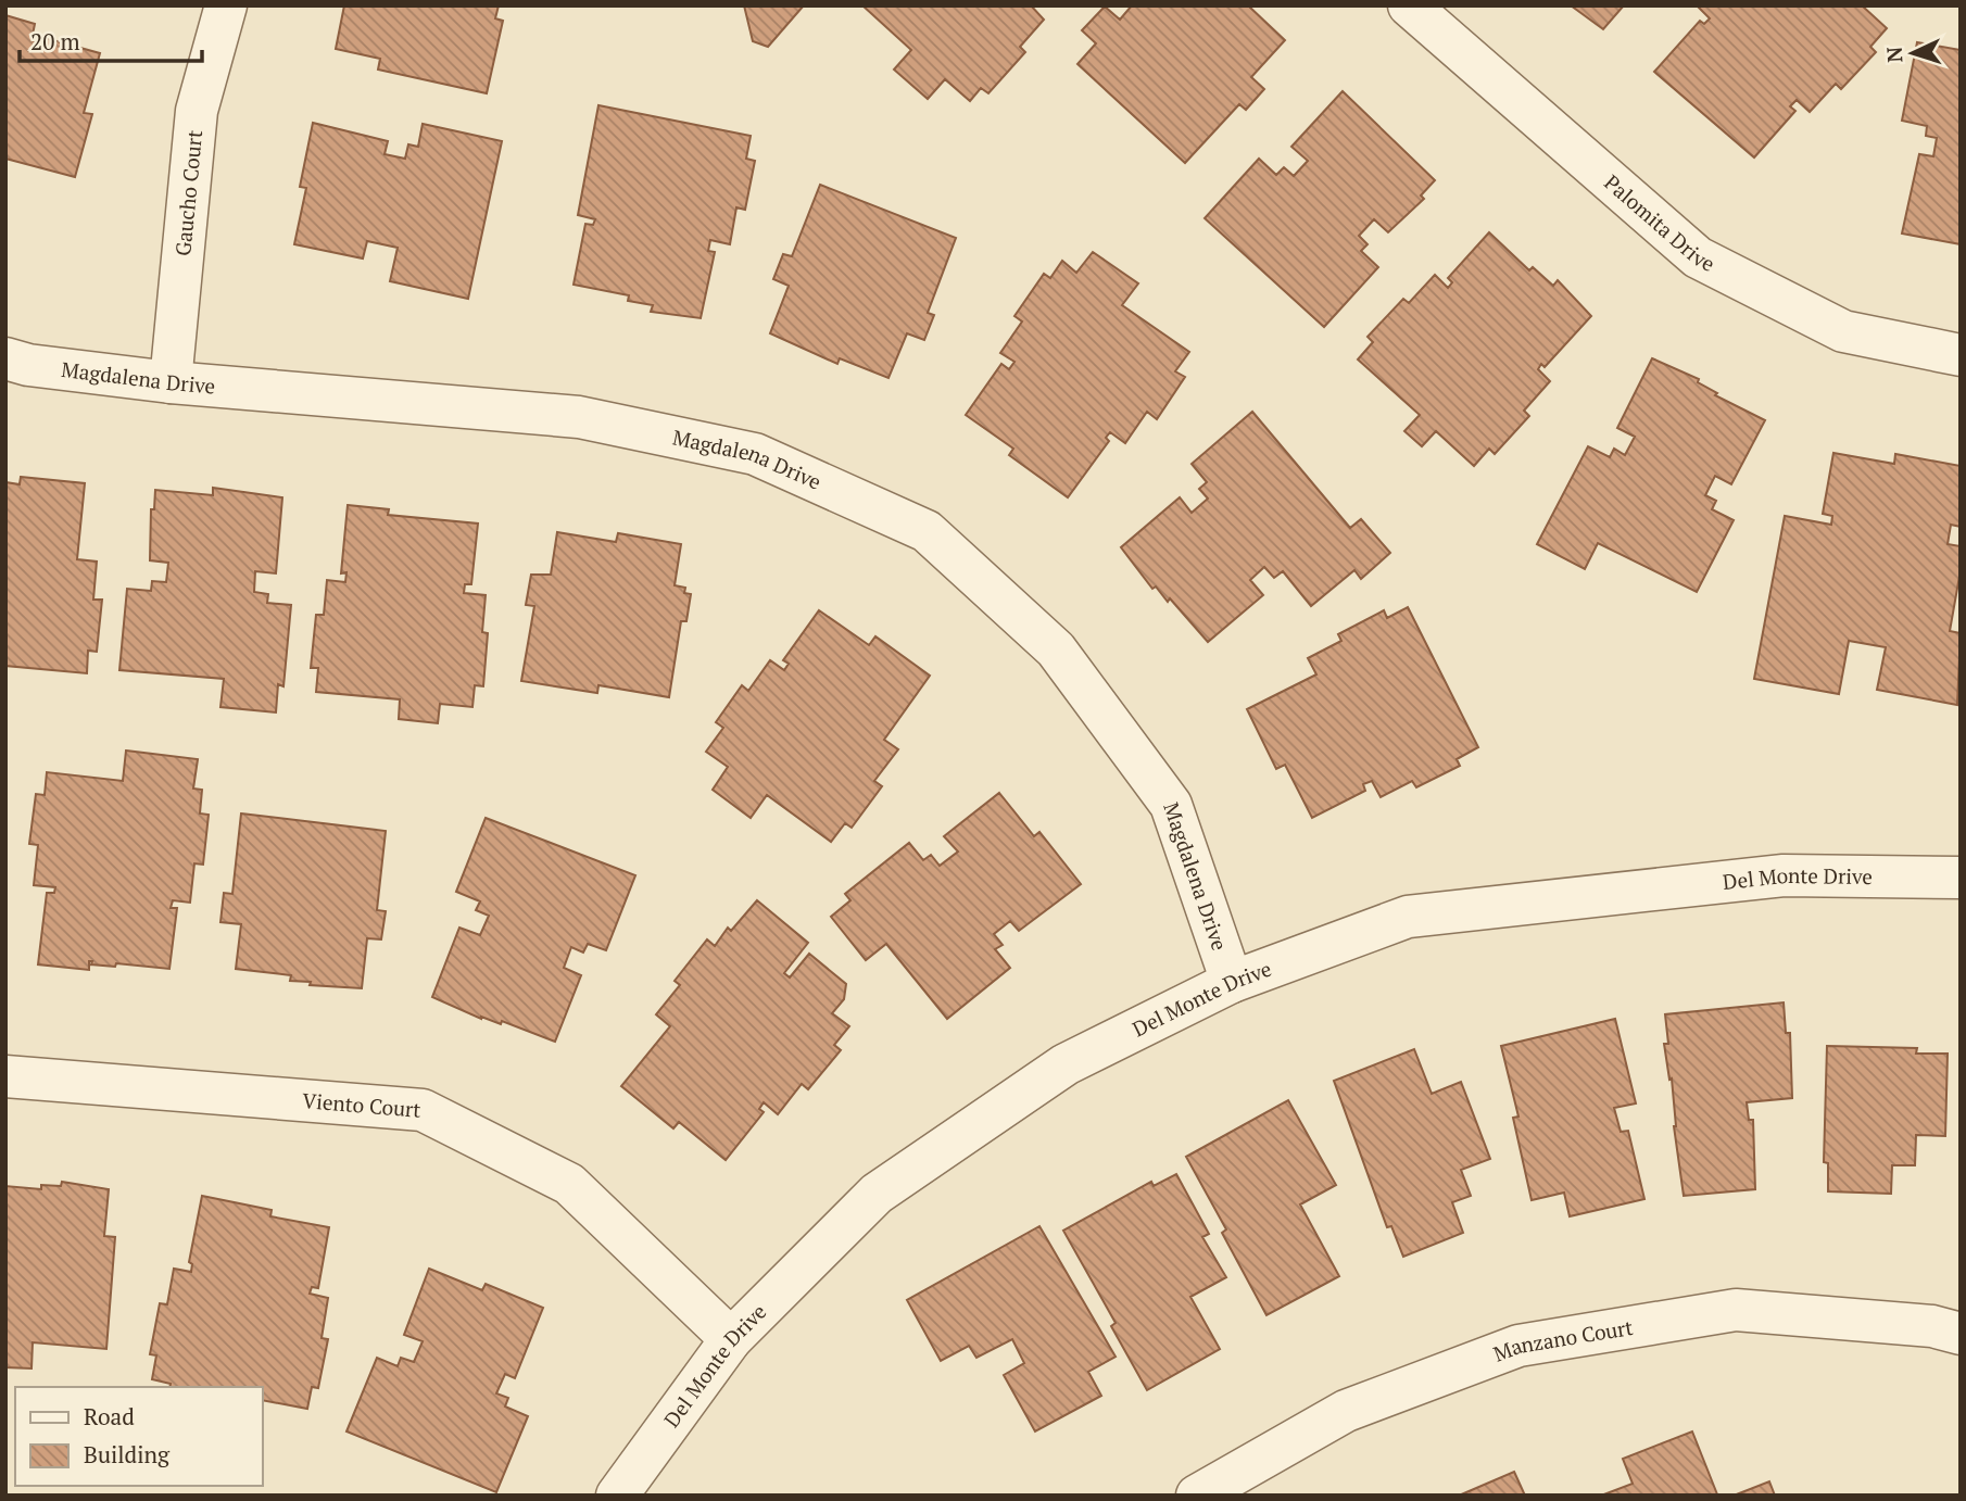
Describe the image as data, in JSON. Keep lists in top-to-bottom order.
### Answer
{
  "streets": {
    "street": [
      "Gaucho Court",
      "Palomita Drive",
      "Magdalena Drive",
      "Del Monte Drive",
      "Viento Court",
      "Manzano Court"
    ]
  },
  "crossings": [
    ["Gaucho Court", "Magdalena Drive"],
    ["Magdalena Drive", "Del Monte Drive"],
    ["Del Monte Drive", "Viento Court"]
  ],
  "legend": ["Road", "Building"],
  "scale_bar": "20 m",
  "north": "left"
}
